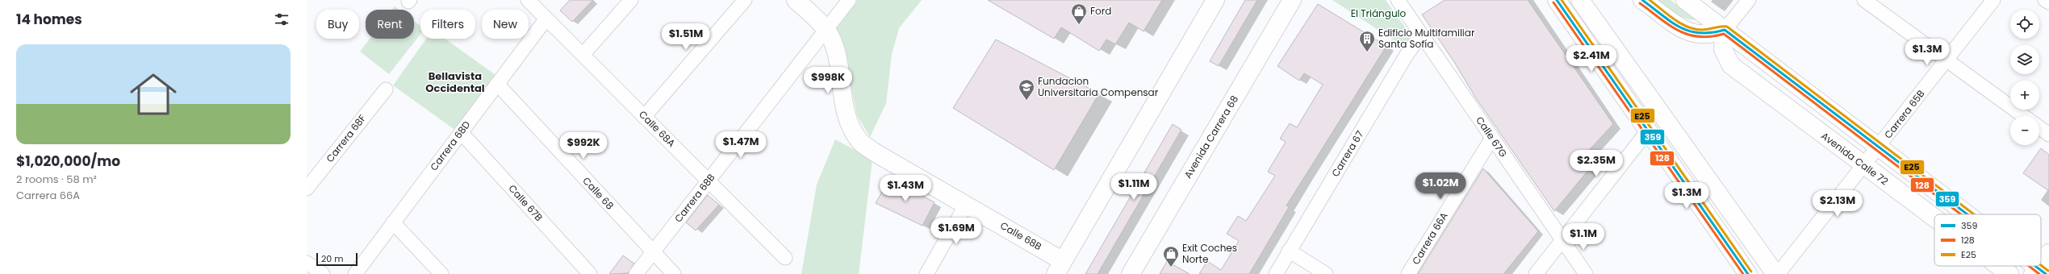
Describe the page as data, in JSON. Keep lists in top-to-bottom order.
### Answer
{
  "streets": {
    "main road": ["Avenida Carrera 68", "Avenida Calle 72", "Calle 68B"],
    "street": [
      "Carrera 65B",
      "Calle 68A",
      "Calle 67G",
      "Carrera 68F",
      "Carrera 68D",
      "Carrera 67",
      "Calle 68",
      "Carrera 68B",
      "Calle 67B",
      "Carrera 66A"
    ]
  },
  "crossings": [
    ["Carrera 65B", "Avenida Calle 72"],
    ["Calle 68A", "Carrera 68D"],
    ["Calle 68A", "Carrera 68B"],
    ["Calle 67G", "Carrera 67"],
    ["Calle 67G", "Carrera 66A"],
    ["Carrera 68D", "Calle 68"],
    ["Carrera 68D", "Calle 67B"],
    ["Calle 68", "Carrera 68B"],
    ["Carrera 68B", "Calle 68B"]
  ],
  "districts": ["Bellavista Occidental"],
  "parks": ["El Triángulo"],
  "places": {
    "shop": ["Ford", "Exit Coches Norte"],
    "building": ["Edificio Multifamiliar Santa Sofía"],
    "school or university": ["Fundacion Universitaria Compensar"]
  },
  "lines": ["transit line 359", "transit line E25", "transit line 128"],
  "legend": ["359", "128", "E25"],
  "scale_bar": "20 m",
  "page": {
    "heading": "14 homes",
    "map_buttons": ["+", "−"],
    "chip": [
      "Buy",
      "Rent",
      "Filters",
      "New"
    ],
    "price": [
      "$1.51M",
      "$1.3M",
      "$2.41M",
      "$998K",
      "$1.47M",
      "$992K",
      "$2.35M",
      "$1.02M",
      "$1.11M",
      "$1.43M",
      "$1.3M",
      "$2.13M",
      "$1.69M",
      "$1.1M"
    ],
    "list": [
      {
        "name": "$1,020,000/mo",
        "note": "2 rooms · 58 m² · Carrera 66A"
      }
    ],
    "scale": "20 m"
  }
}
